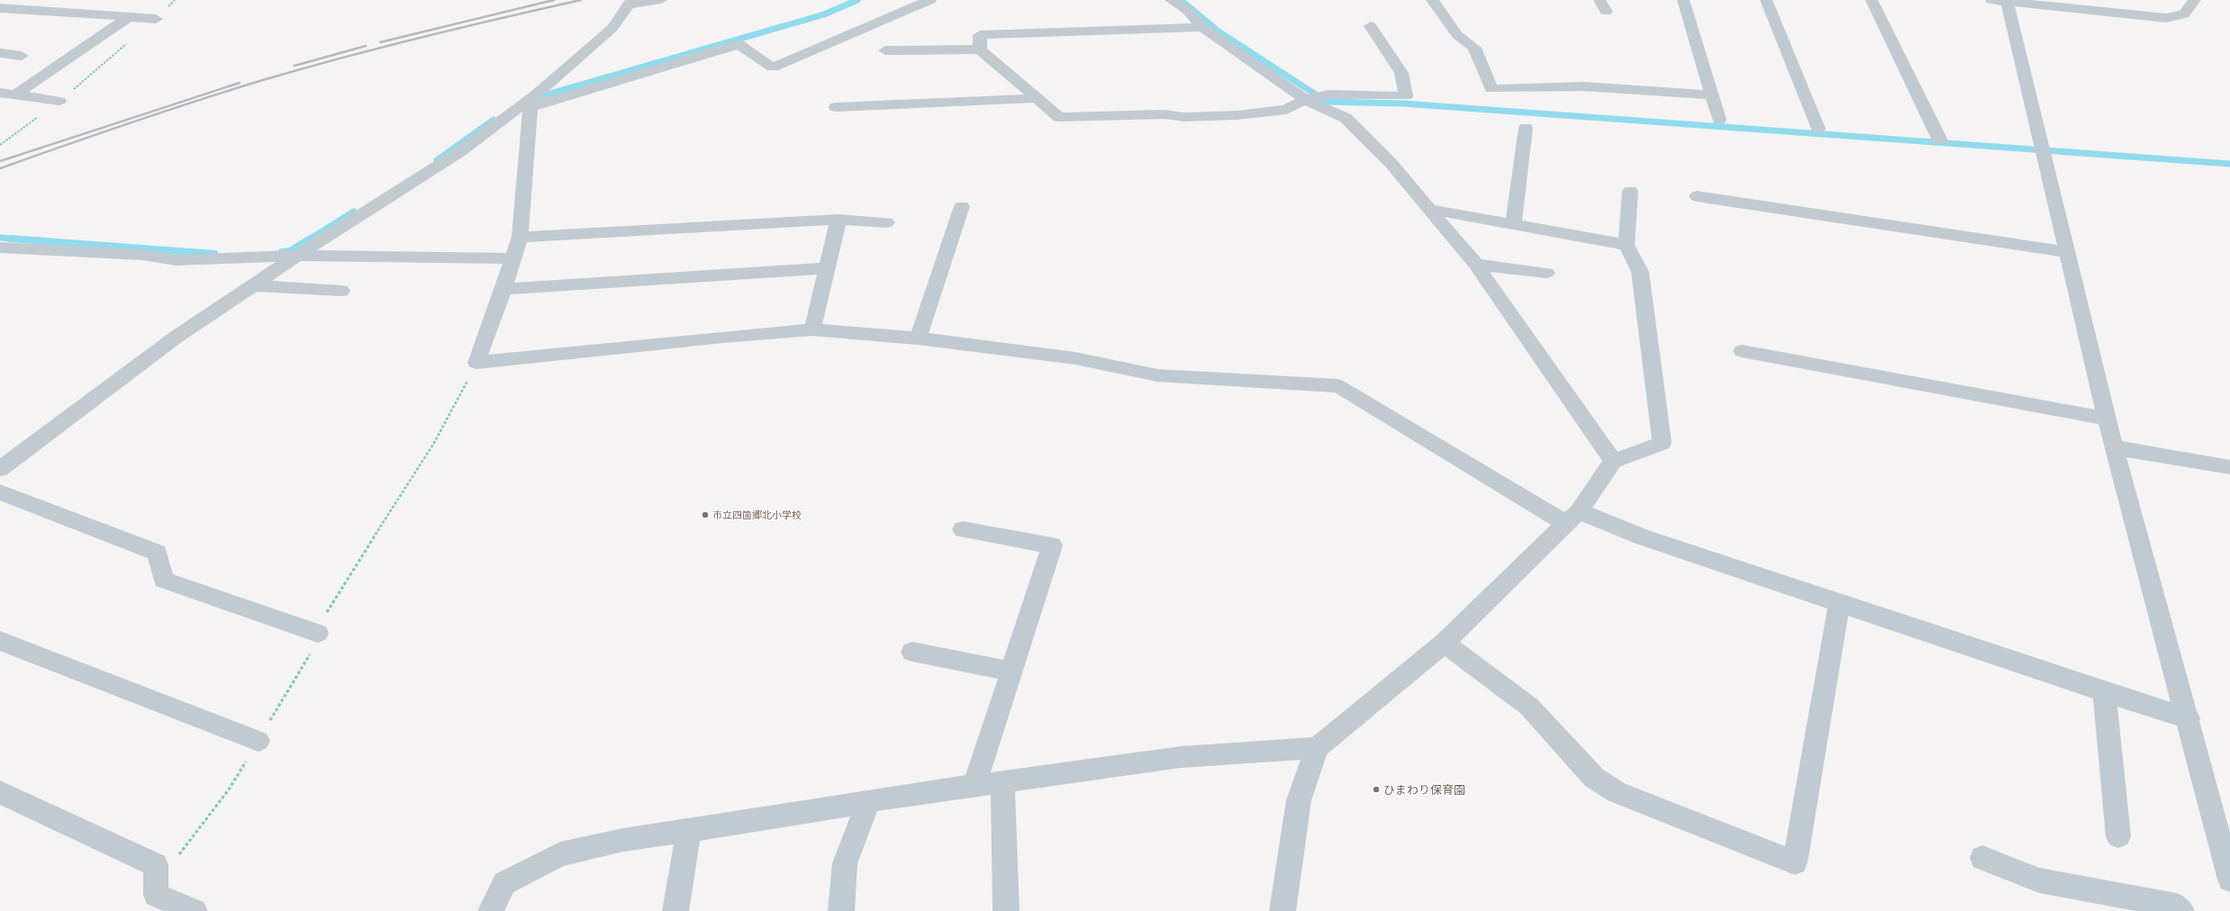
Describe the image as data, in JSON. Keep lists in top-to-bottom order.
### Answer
{
  "places": ["市立四箇郷北小学校", "ひまわり保育園"]
}
